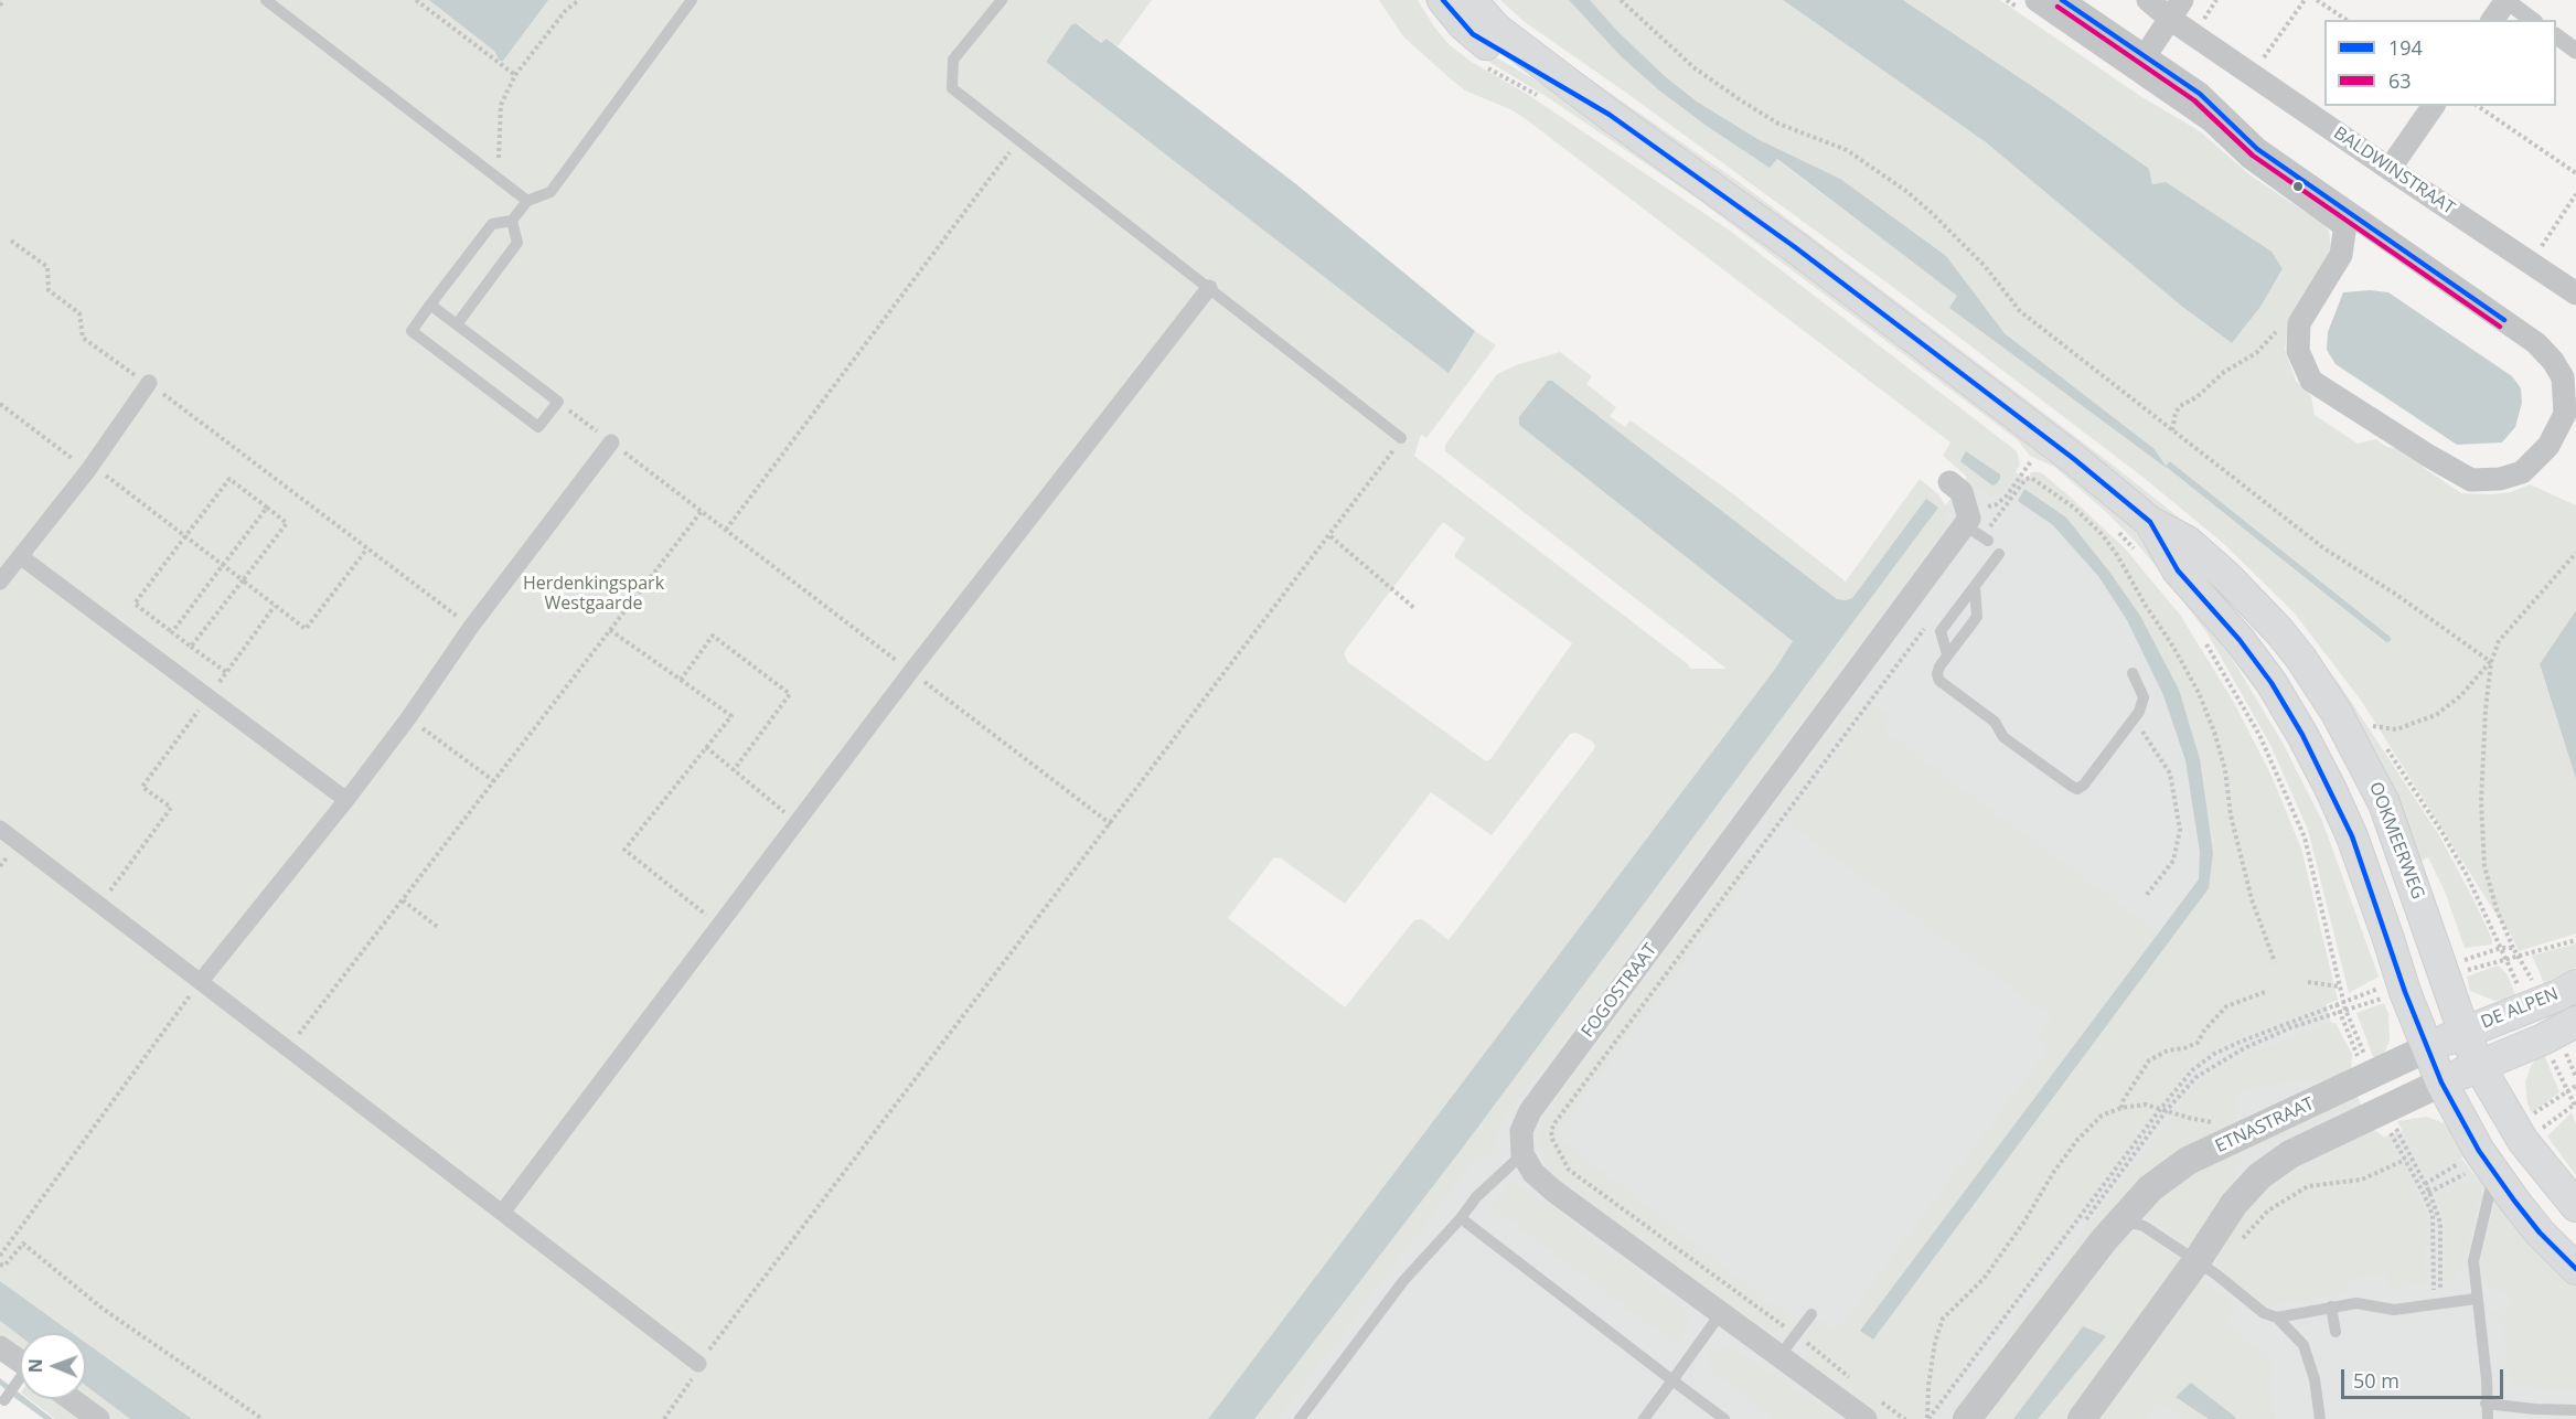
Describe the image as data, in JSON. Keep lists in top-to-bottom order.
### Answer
{
  "streets": {
    "main road": ["OOKMEERWEG", "DE ALPEN"],
    "street": ["BALDWINSTRAAT", "FOGOSTRAAT", "ETNASTRAAT"]
  },
  "crossings": [
    ["OOKMEERWEG", "DE ALPEN"],
    ["OOKMEERWEG", "ETNASTRAAT"],
    ["DE ALPEN", "ETNASTRAAT"]
  ],
  "parks": ["Herdenkingspark Westgaarde"],
  "lines": ["transit line 194", "transit line 63"],
  "legend": ["194", "63"],
  "scale_bar": "50 m",
  "north": "left"
}
